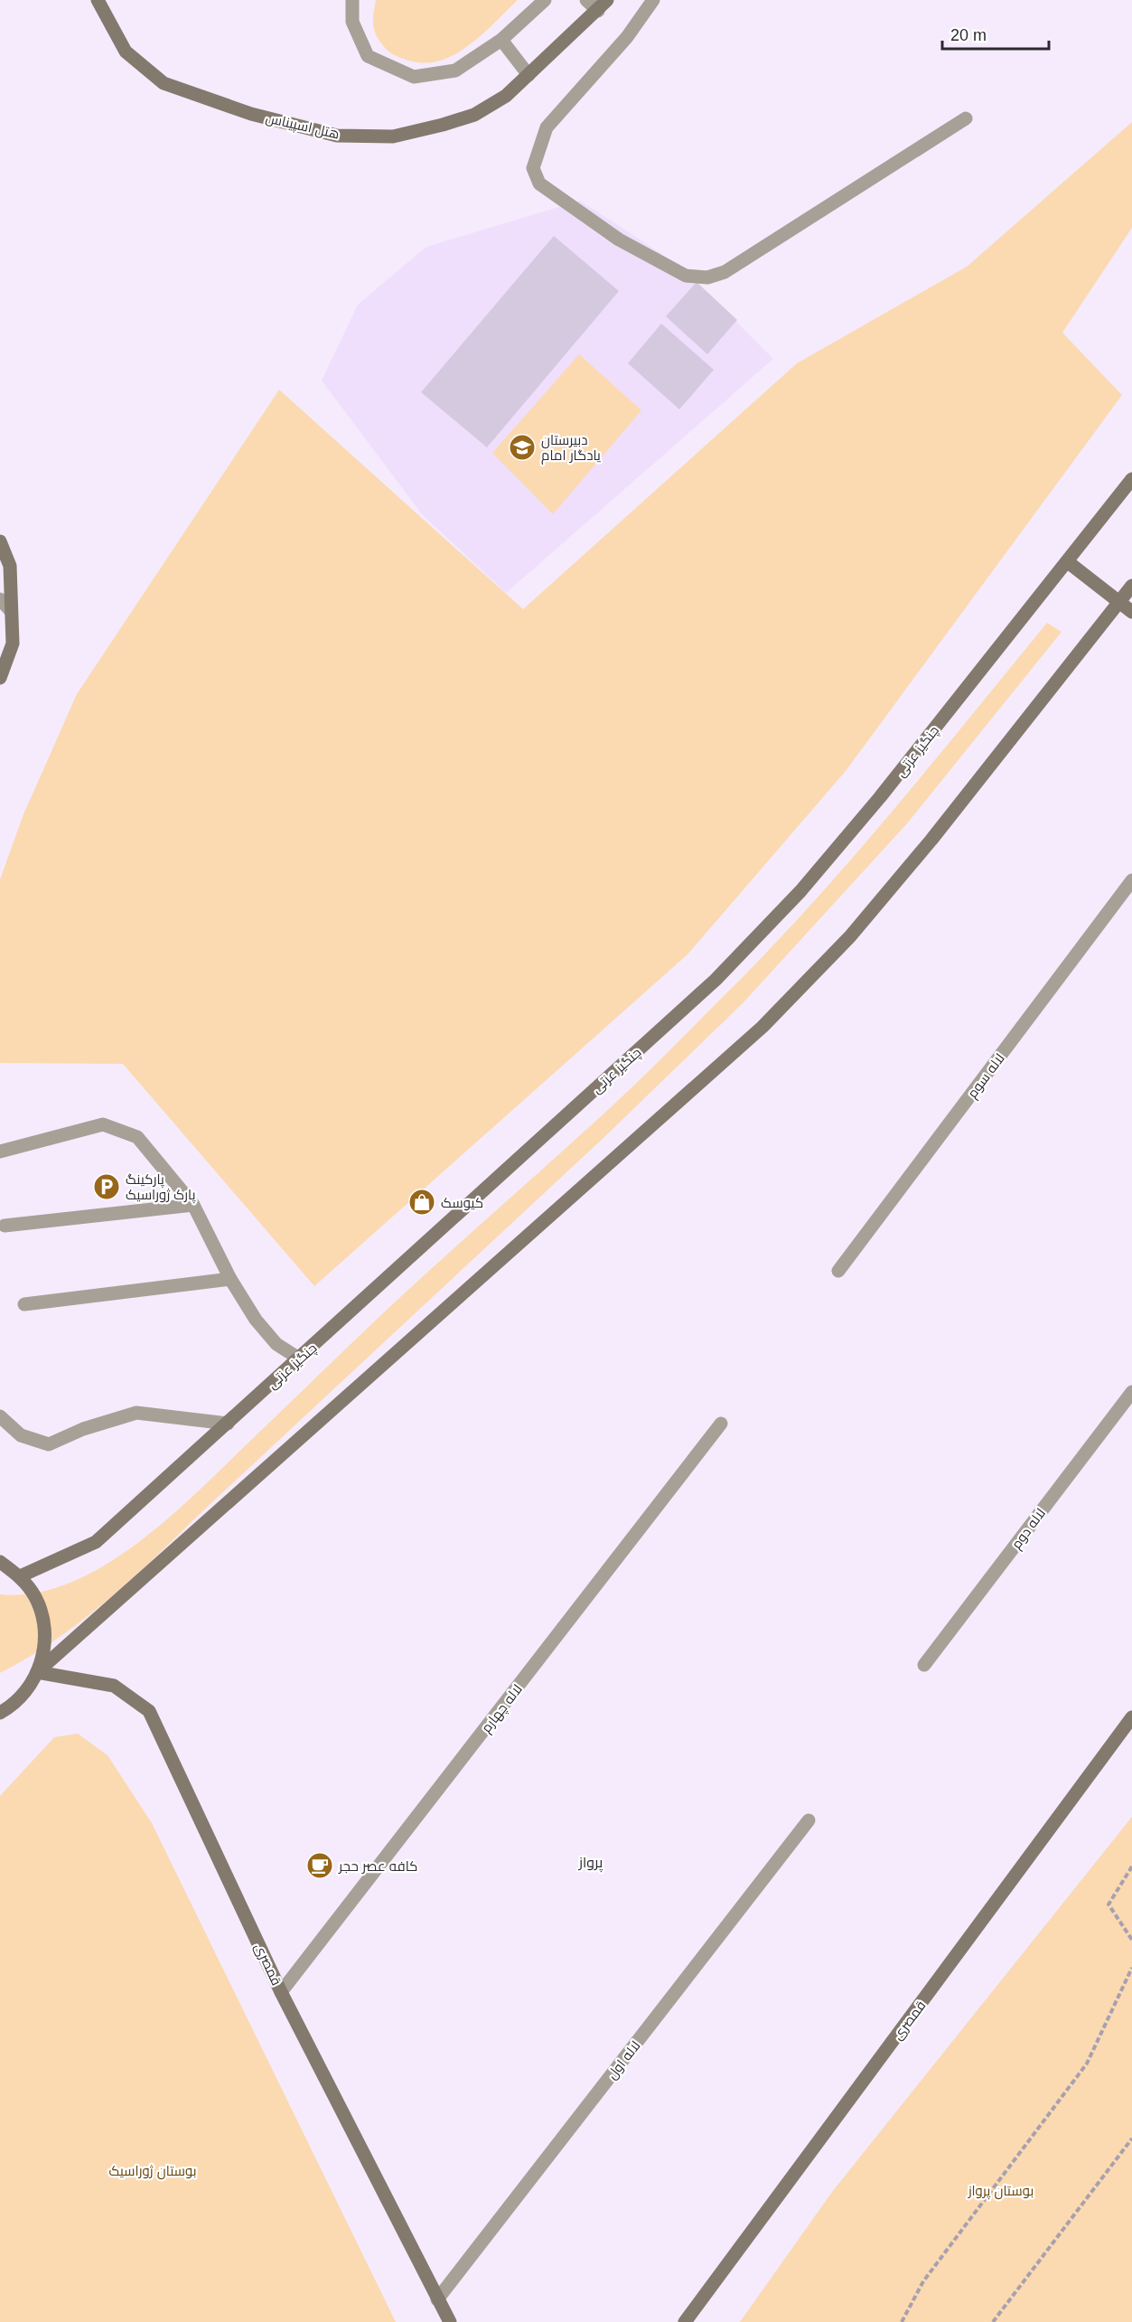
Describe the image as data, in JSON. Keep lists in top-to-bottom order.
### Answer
{
  "streets": {
    "street": [
      "هتل اسپیناس",
      "چنگیز عزتی",
      "لاله سوم",
      "لاله دوم",
      "لاله چهارم",
      "قمصری",
      "لاله اول"
    ]
  },
  "crossings": [
    ["لاله چهارم", "قمصری"],
    ["قمصری", "لاله اول"]
  ],
  "districts": ["پرواز"],
  "parks": ["بوستان ژوراسیک", "بوستان پرواز"],
  "places": {
    "school or university": ["دبیرستان یادگار امام"],
    "parking": ["پارکینگ پارک ژوراسیک"],
    "shop": ["کیوسک"],
    "cafe": ["کافه عصر حجر"]
  },
  "scale_bar": "20 m"
}
